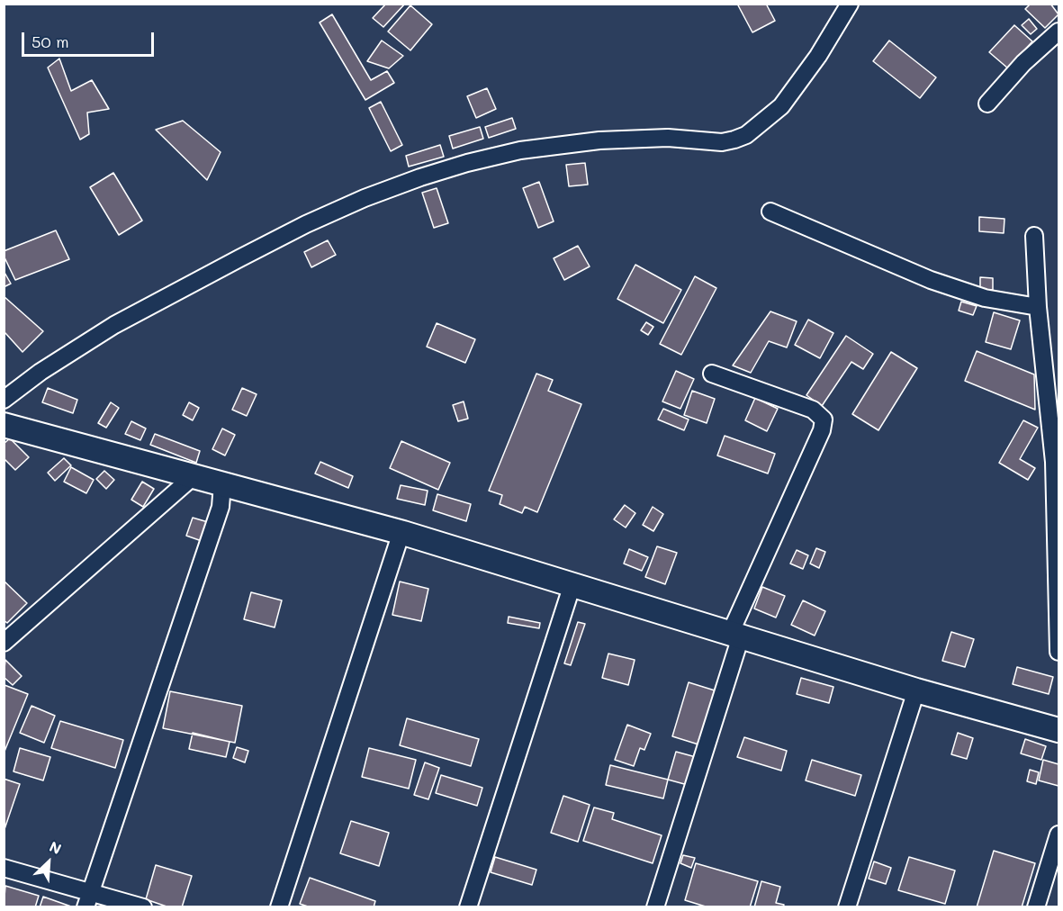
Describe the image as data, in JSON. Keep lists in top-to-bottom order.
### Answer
{
  "scale_bar": "50 m",
  "north": "top right"
}
